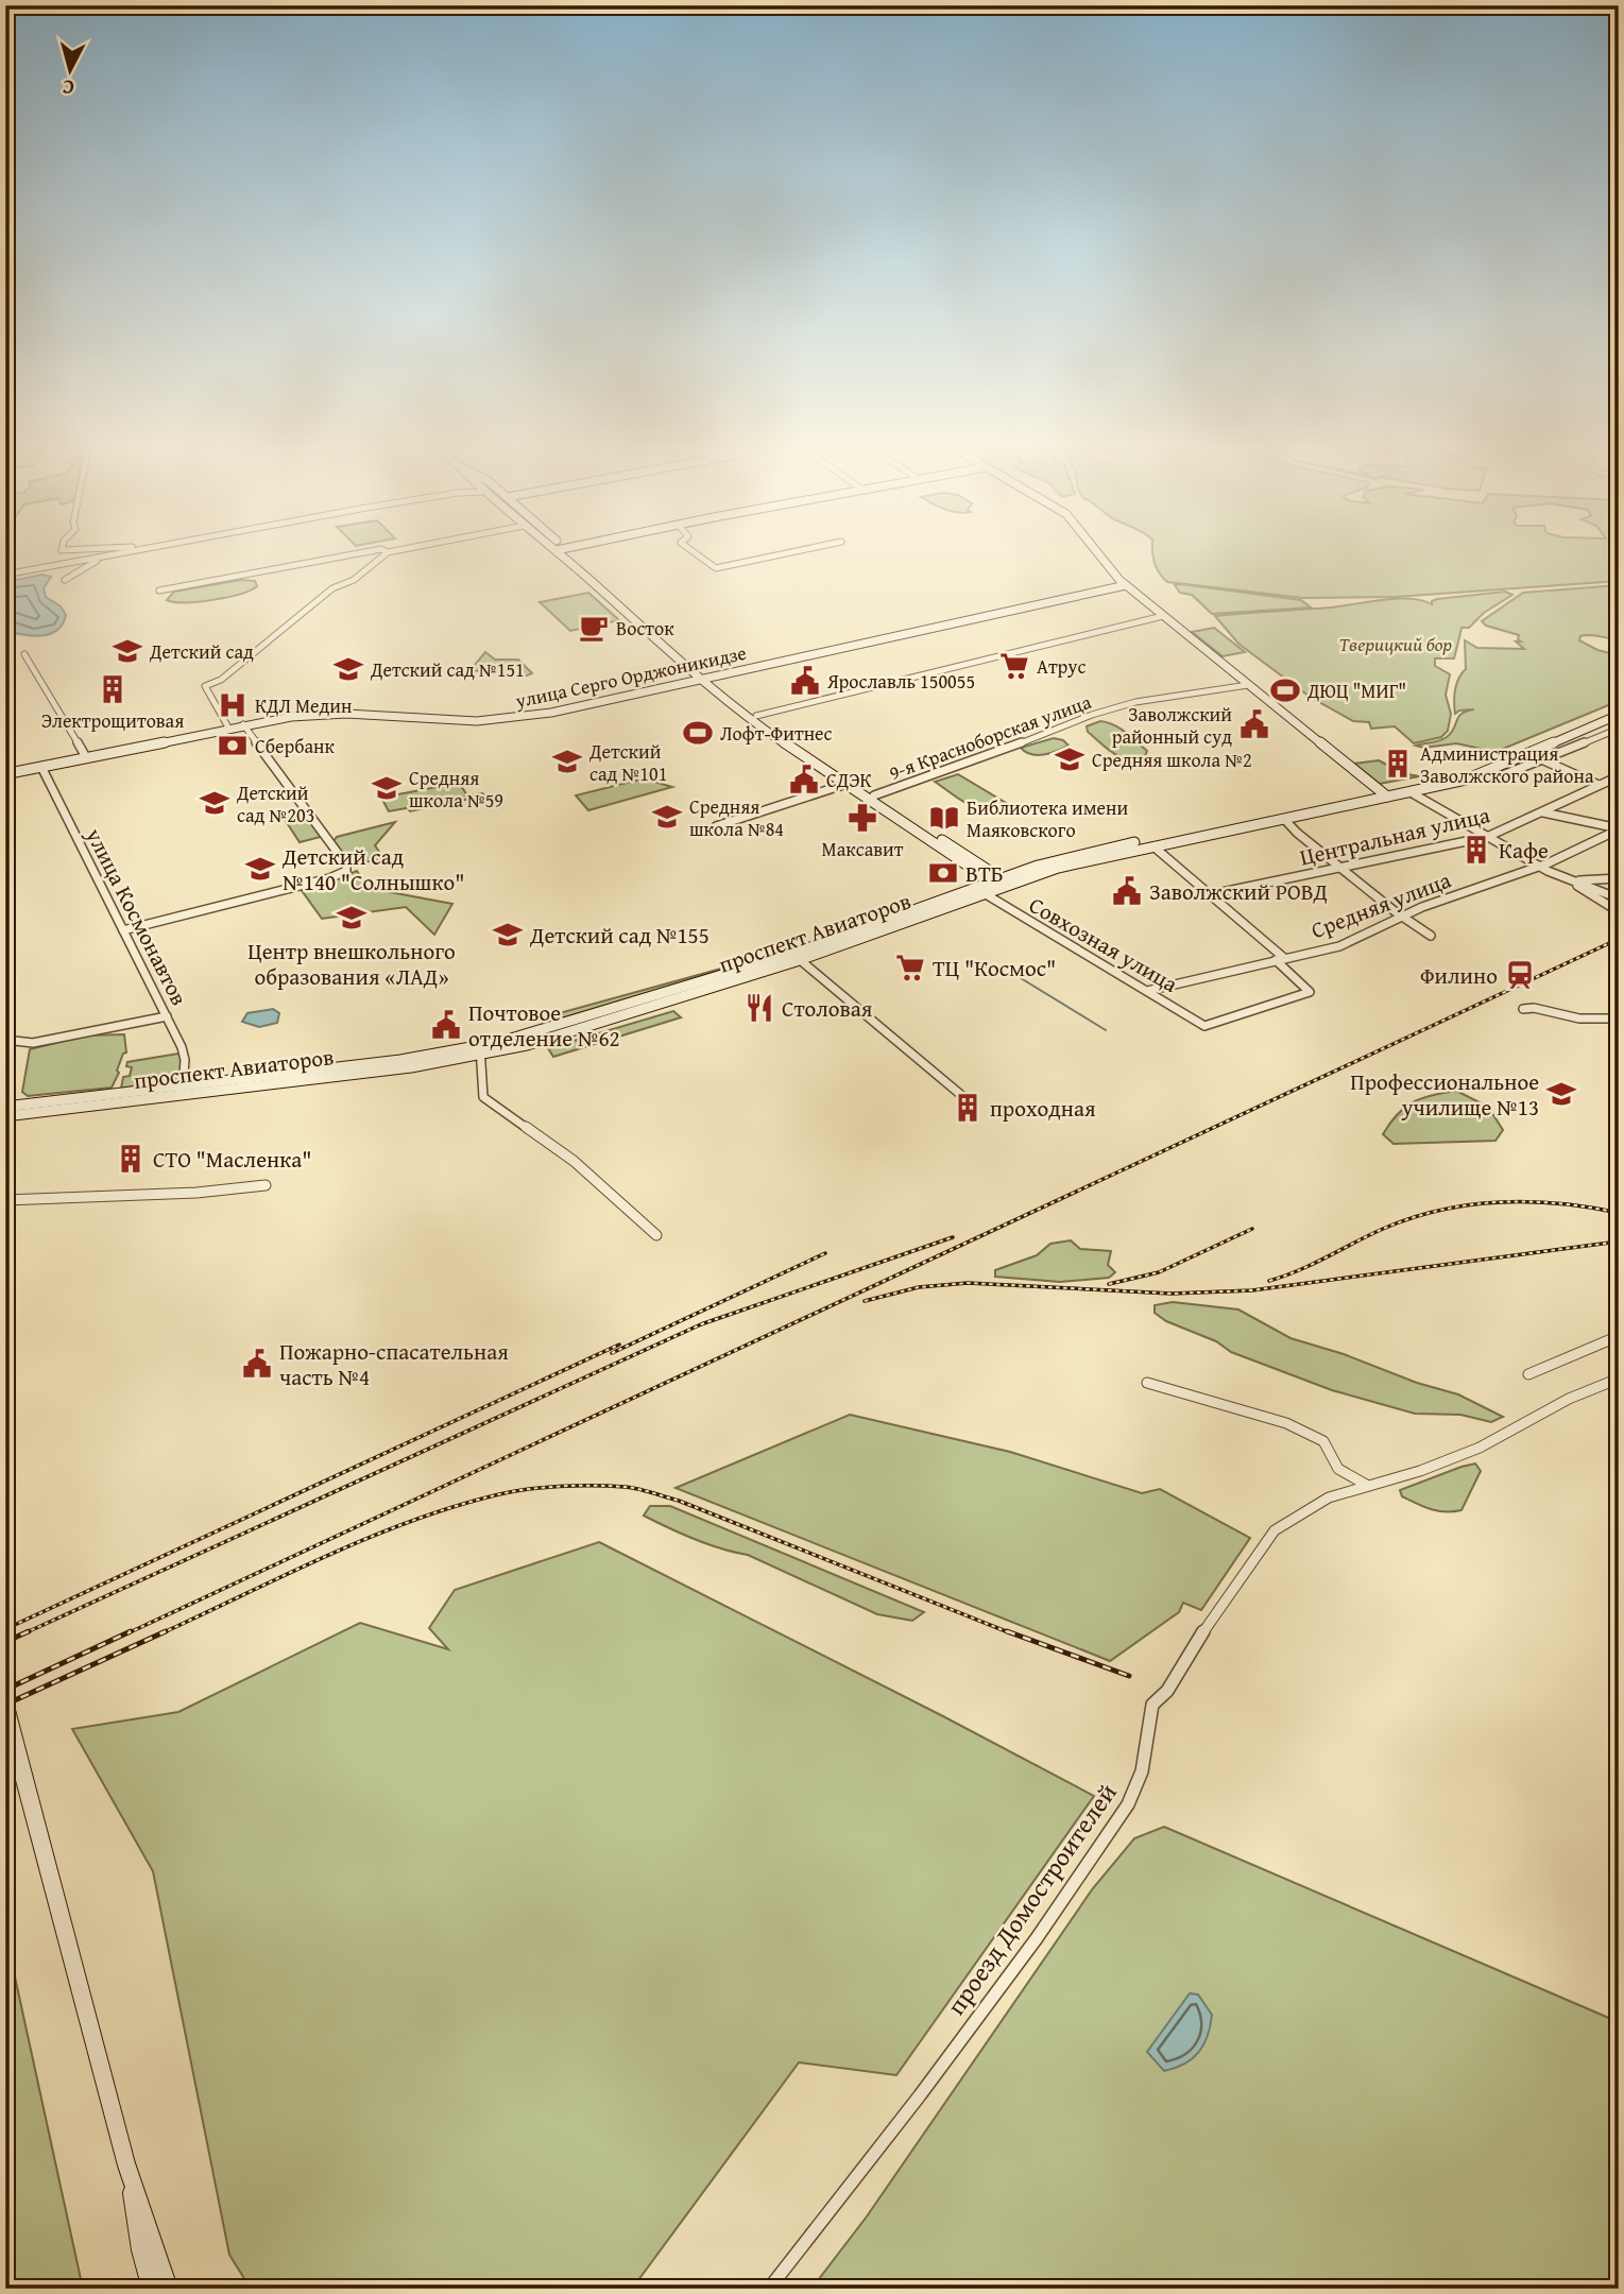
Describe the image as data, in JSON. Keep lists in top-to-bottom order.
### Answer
{
  "streets": {
    "main road": ["улица Серго Орджоникидзе", "проспект Авиаторов"],
    "street": [
      "9-я Красноборская улица",
      "Центральная улица",
      "Средняя улица",
      "улица Космонавтов",
      "Совхозная улица",
      "проезд Домостроителей"
    ]
  },
  "crossings": [
    ["улица Серго Орджоникидзе", "улица Космонавтов"],
    ["Средняя улица", "Совхозная улица"],
    ["улица Космонавтов", "проспект Авиаторов"],
    ["проспект Авиаторов", "Совхозная улица"]
  ],
  "parks": ["Тверицкий бор"],
  "places": {
    "cafe": ["Восток"],
    "school or university": [
      "Детский сад",
      "Детский сад №151",
      "Средняя школа №2",
      "Детский сад №101",
      "Средняя школа №59",
      "Детский сад №203",
      "Средняя школа №84",
      "Детский сад №140 \"Солнышко\"",
      "Центр внешкольного образования «ЛАД»",
      "Детский сад №155",
      "Профессиональное училище №13"
    ],
    "supermarket": ["Атрус", "ТЦ \"Космос\""],
    "public building": [
      "Ярославль 150055",
      "Заволжский районный суд",
      "СДЭК",
      "Заволжский РОВД",
      "Почтовое отделение №62",
      "Пожарно-спасательная часть №4"
    ],
    "building": [
      "Электрощитовая",
      "Администрация Заволжского района",
      "Кафе",
      "проходная",
      "СТО \"Масленка\""
    ],
    "sports": ["ДЮЦ \"МИГ\"", "Лофт-Фитнес"],
    "hospital": ["КДЛ Медин"],
    "bank": ["Сбербанк", "ВТБ"],
    "pharmacy": ["Максавит"],
    "library": ["Библиотека имени Маяковского"],
    "station": ["Филино"],
    "restaurant": ["Столовая"]
  },
  "north": "bottom"
}
